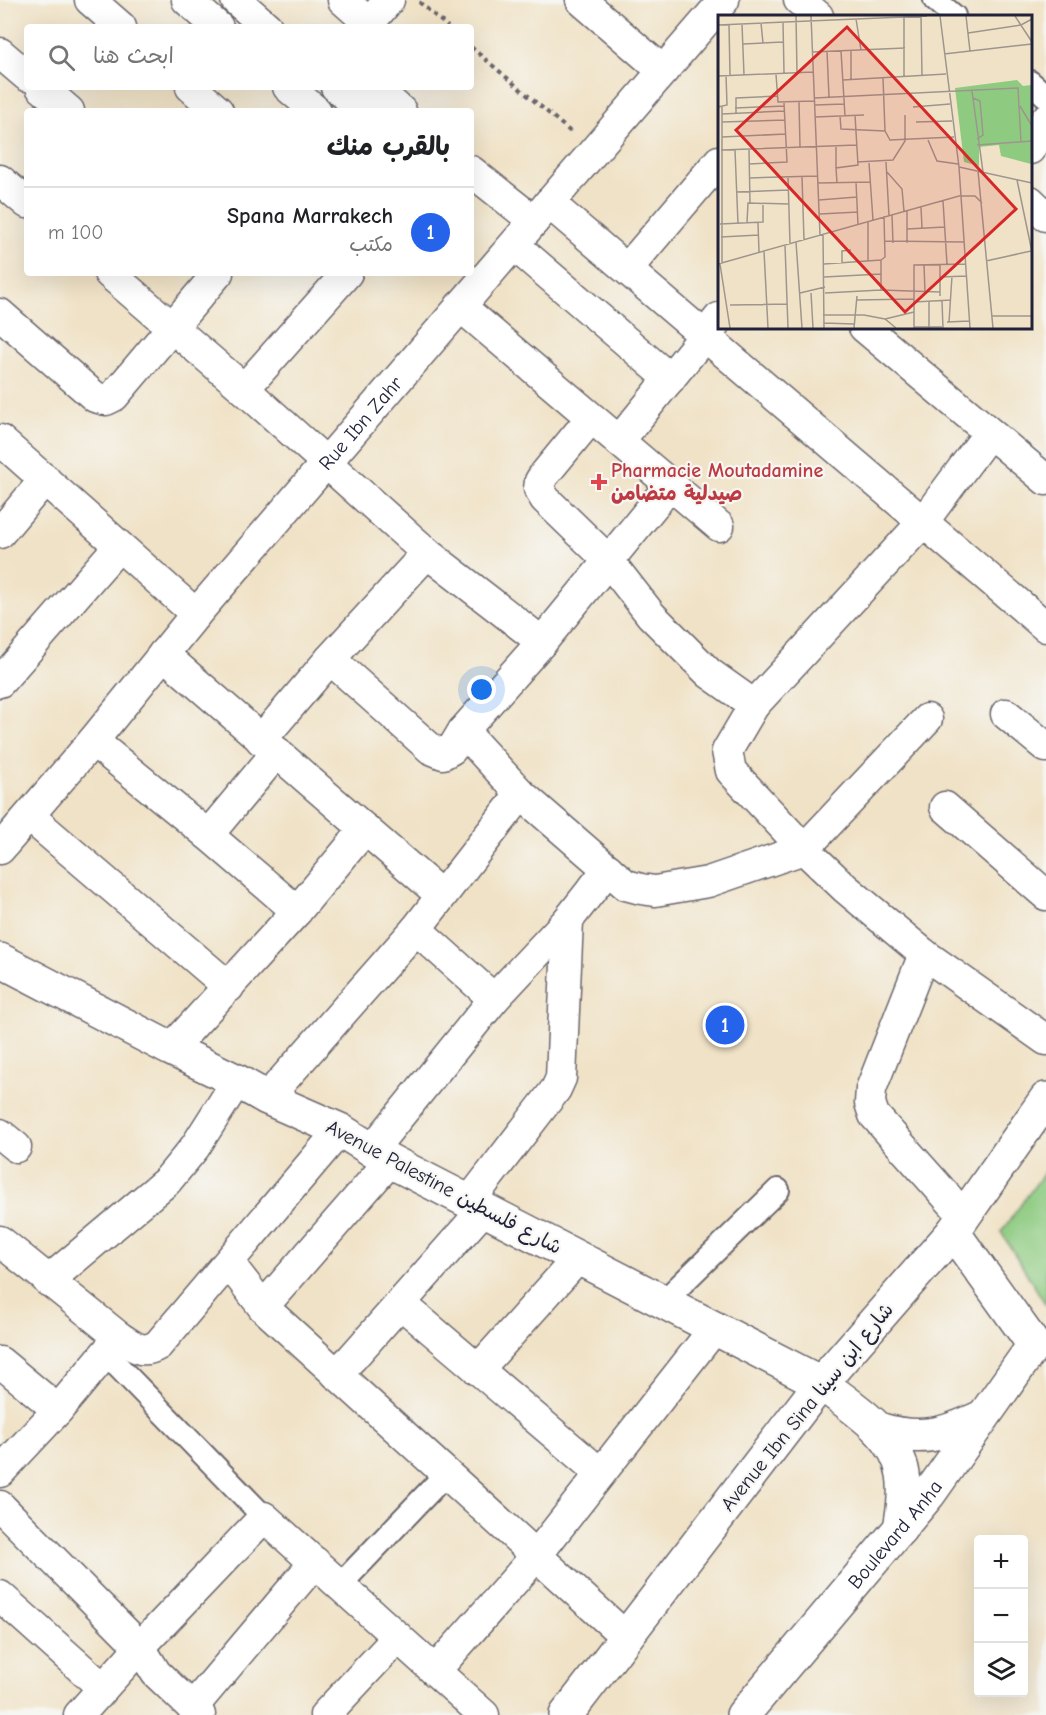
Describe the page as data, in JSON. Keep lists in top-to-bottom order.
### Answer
{
  "streets": {
    "street": [
      "Rue Ibn Zahr",
      "Avenue Palestine شارع فلسطين",
      "Avenue Ibn Sina شارع ابن سينا",
      "Boulevard Anha"
    ]
  },
  "crossings": [
    ["Avenue Palestine شارع فلسطين", "Avenue Ibn Sina شارع ابن سينا"],
    ["Avenue Palestine شارع فلسطين", "Boulevard Anha"]
  ],
  "places": {
    "health": ["Pharmacie Moutadamine صيدلية متضامن"]
  },
  "page": {
    "search": "ابحث هنا",
    "heading": "بالقرب منك",
    "list": [
      {
        "mark": "1",
        "name": "Spana Marrakech",
        "note": "مكتب",
        "value": "100 m"
      }
    ],
    "pins": "1",
    "map_buttons": ["+", "−"]
  }
}
